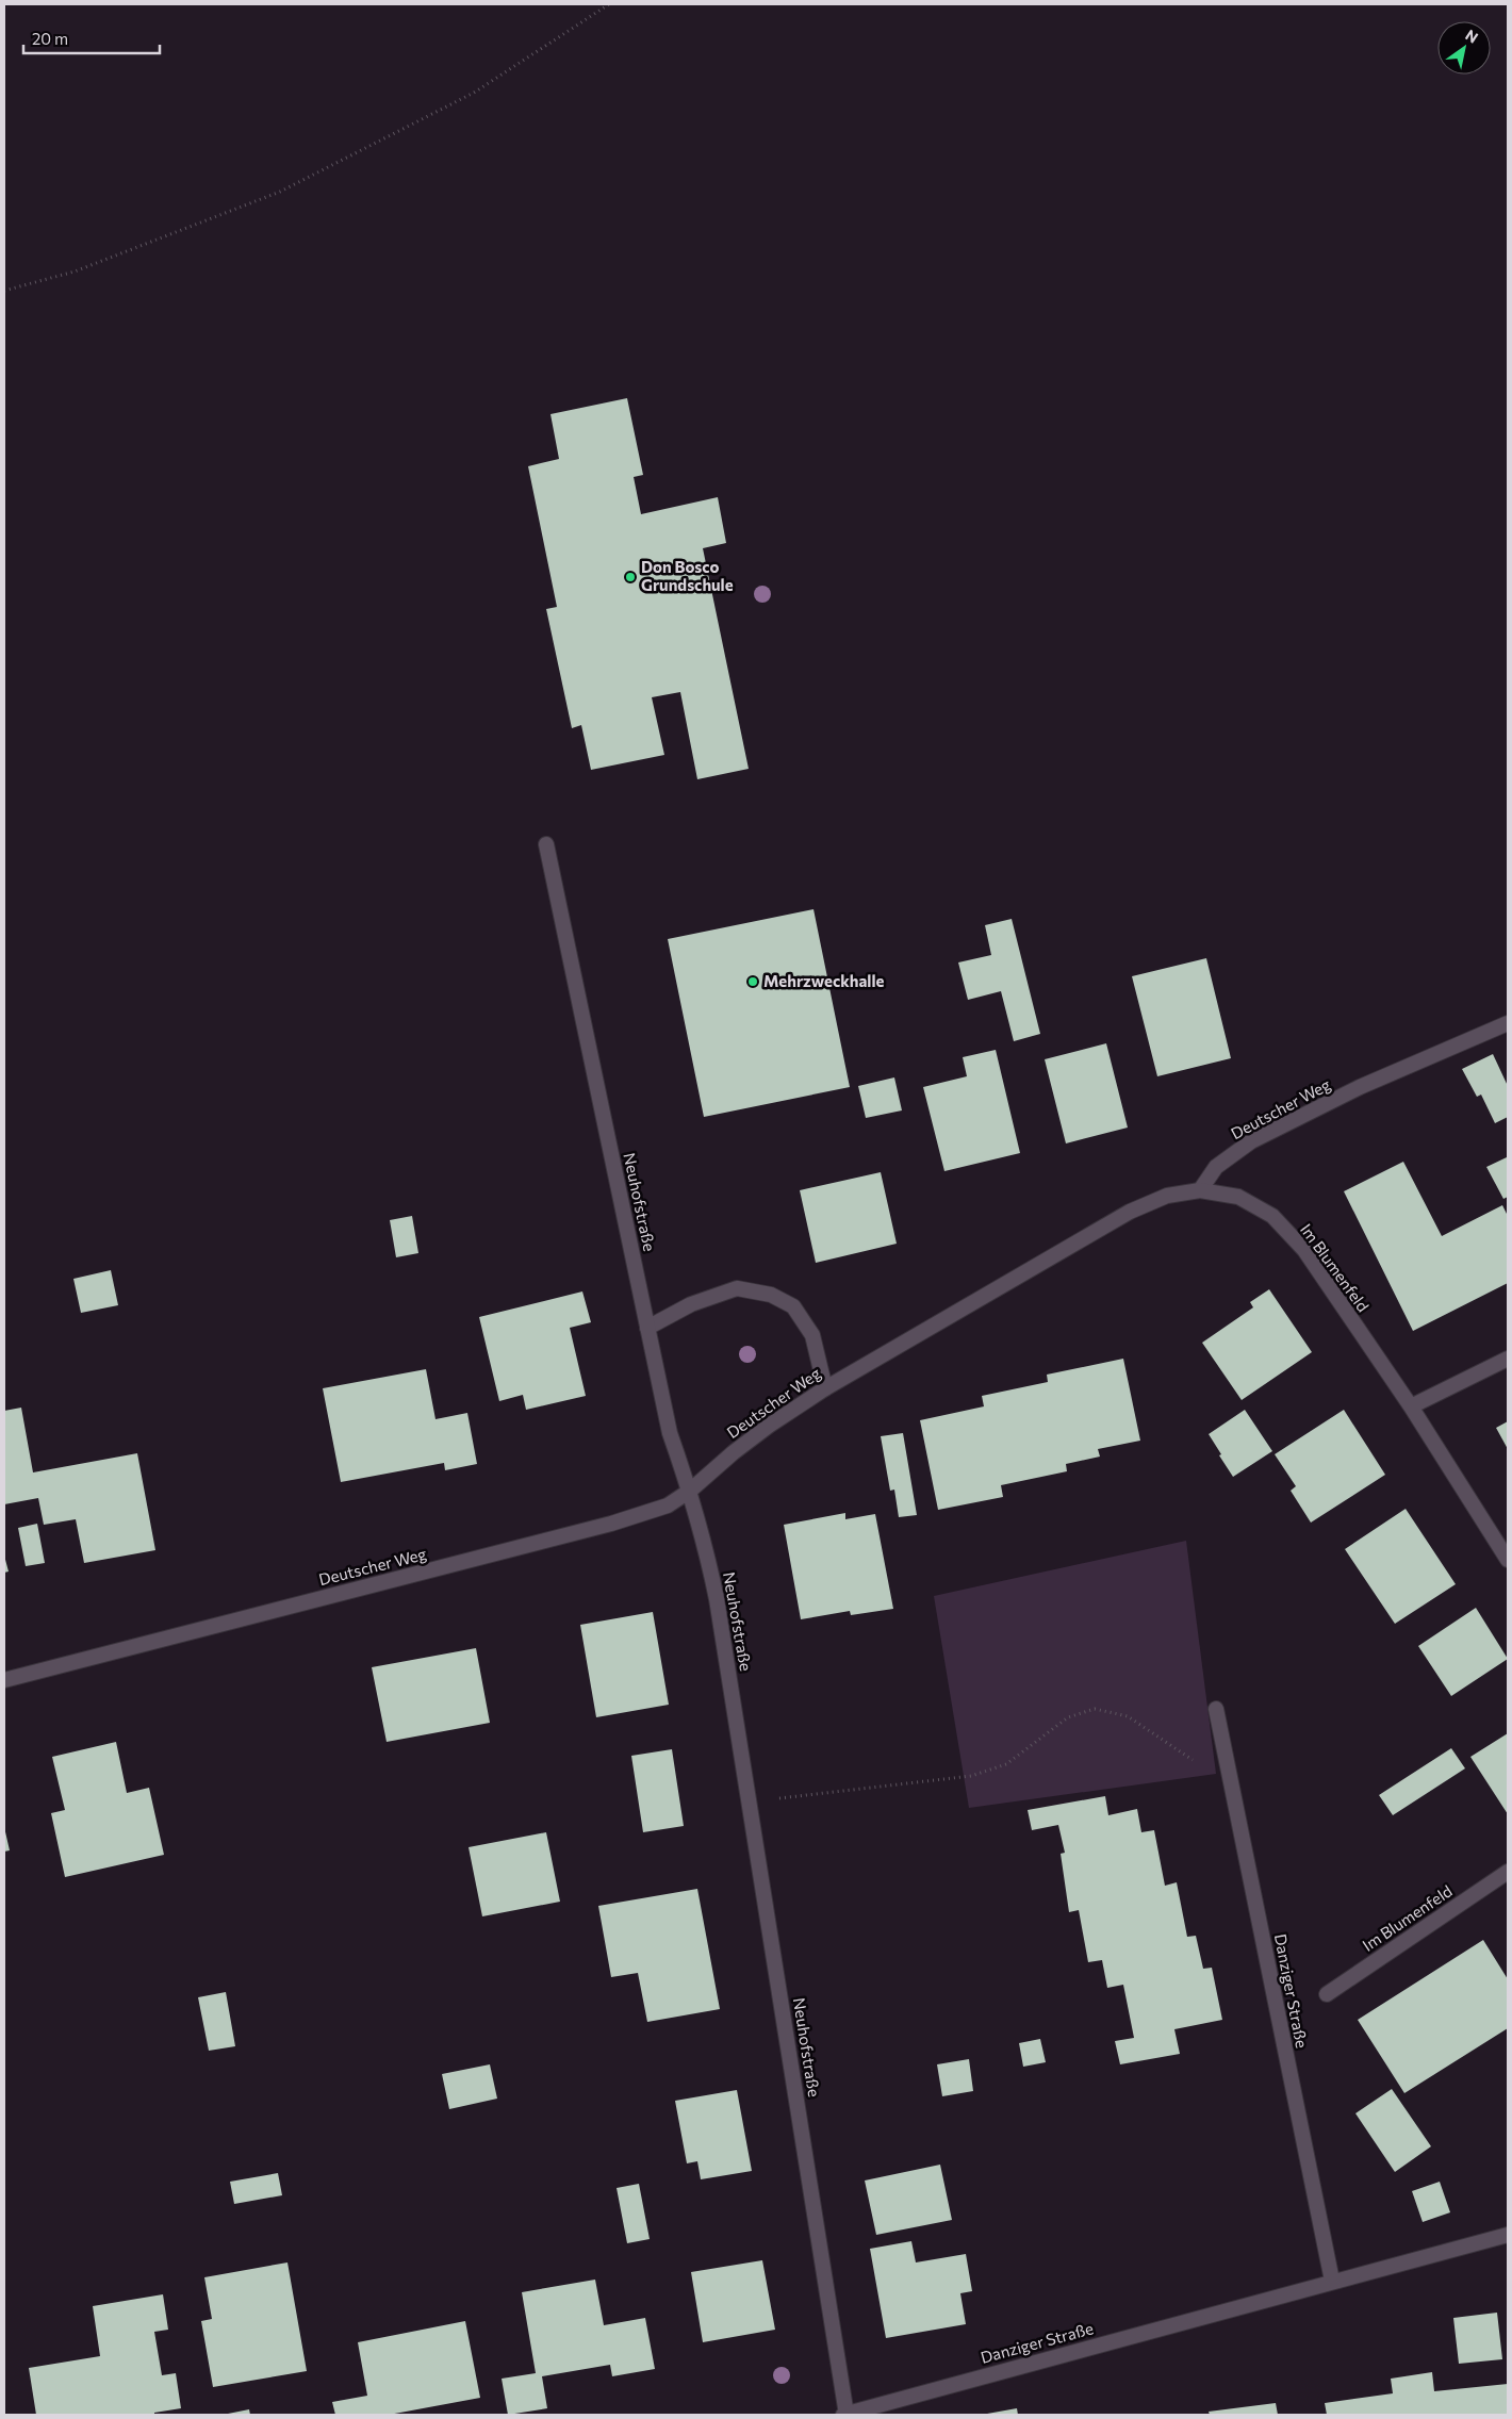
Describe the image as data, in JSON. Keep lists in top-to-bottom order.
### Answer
{
  "streets": {
    "street": [
      "Deutscher Weg",
      "Neuhofstraße",
      "Im Blumenfeld",
      "Danziger Straße"
    ]
  },
  "crossings": [
    ["Deutscher Weg", "Neuhofstraße"],
    ["Deutscher Weg", "Im Blumenfeld"],
    ["Neuhofstraße", "Danziger Straße"]
  ],
  "places": ["Don Bosco Grundschule", "Mehrzweckhalle"],
  "scale_bar": "20 m",
  "north": "top right"
}
